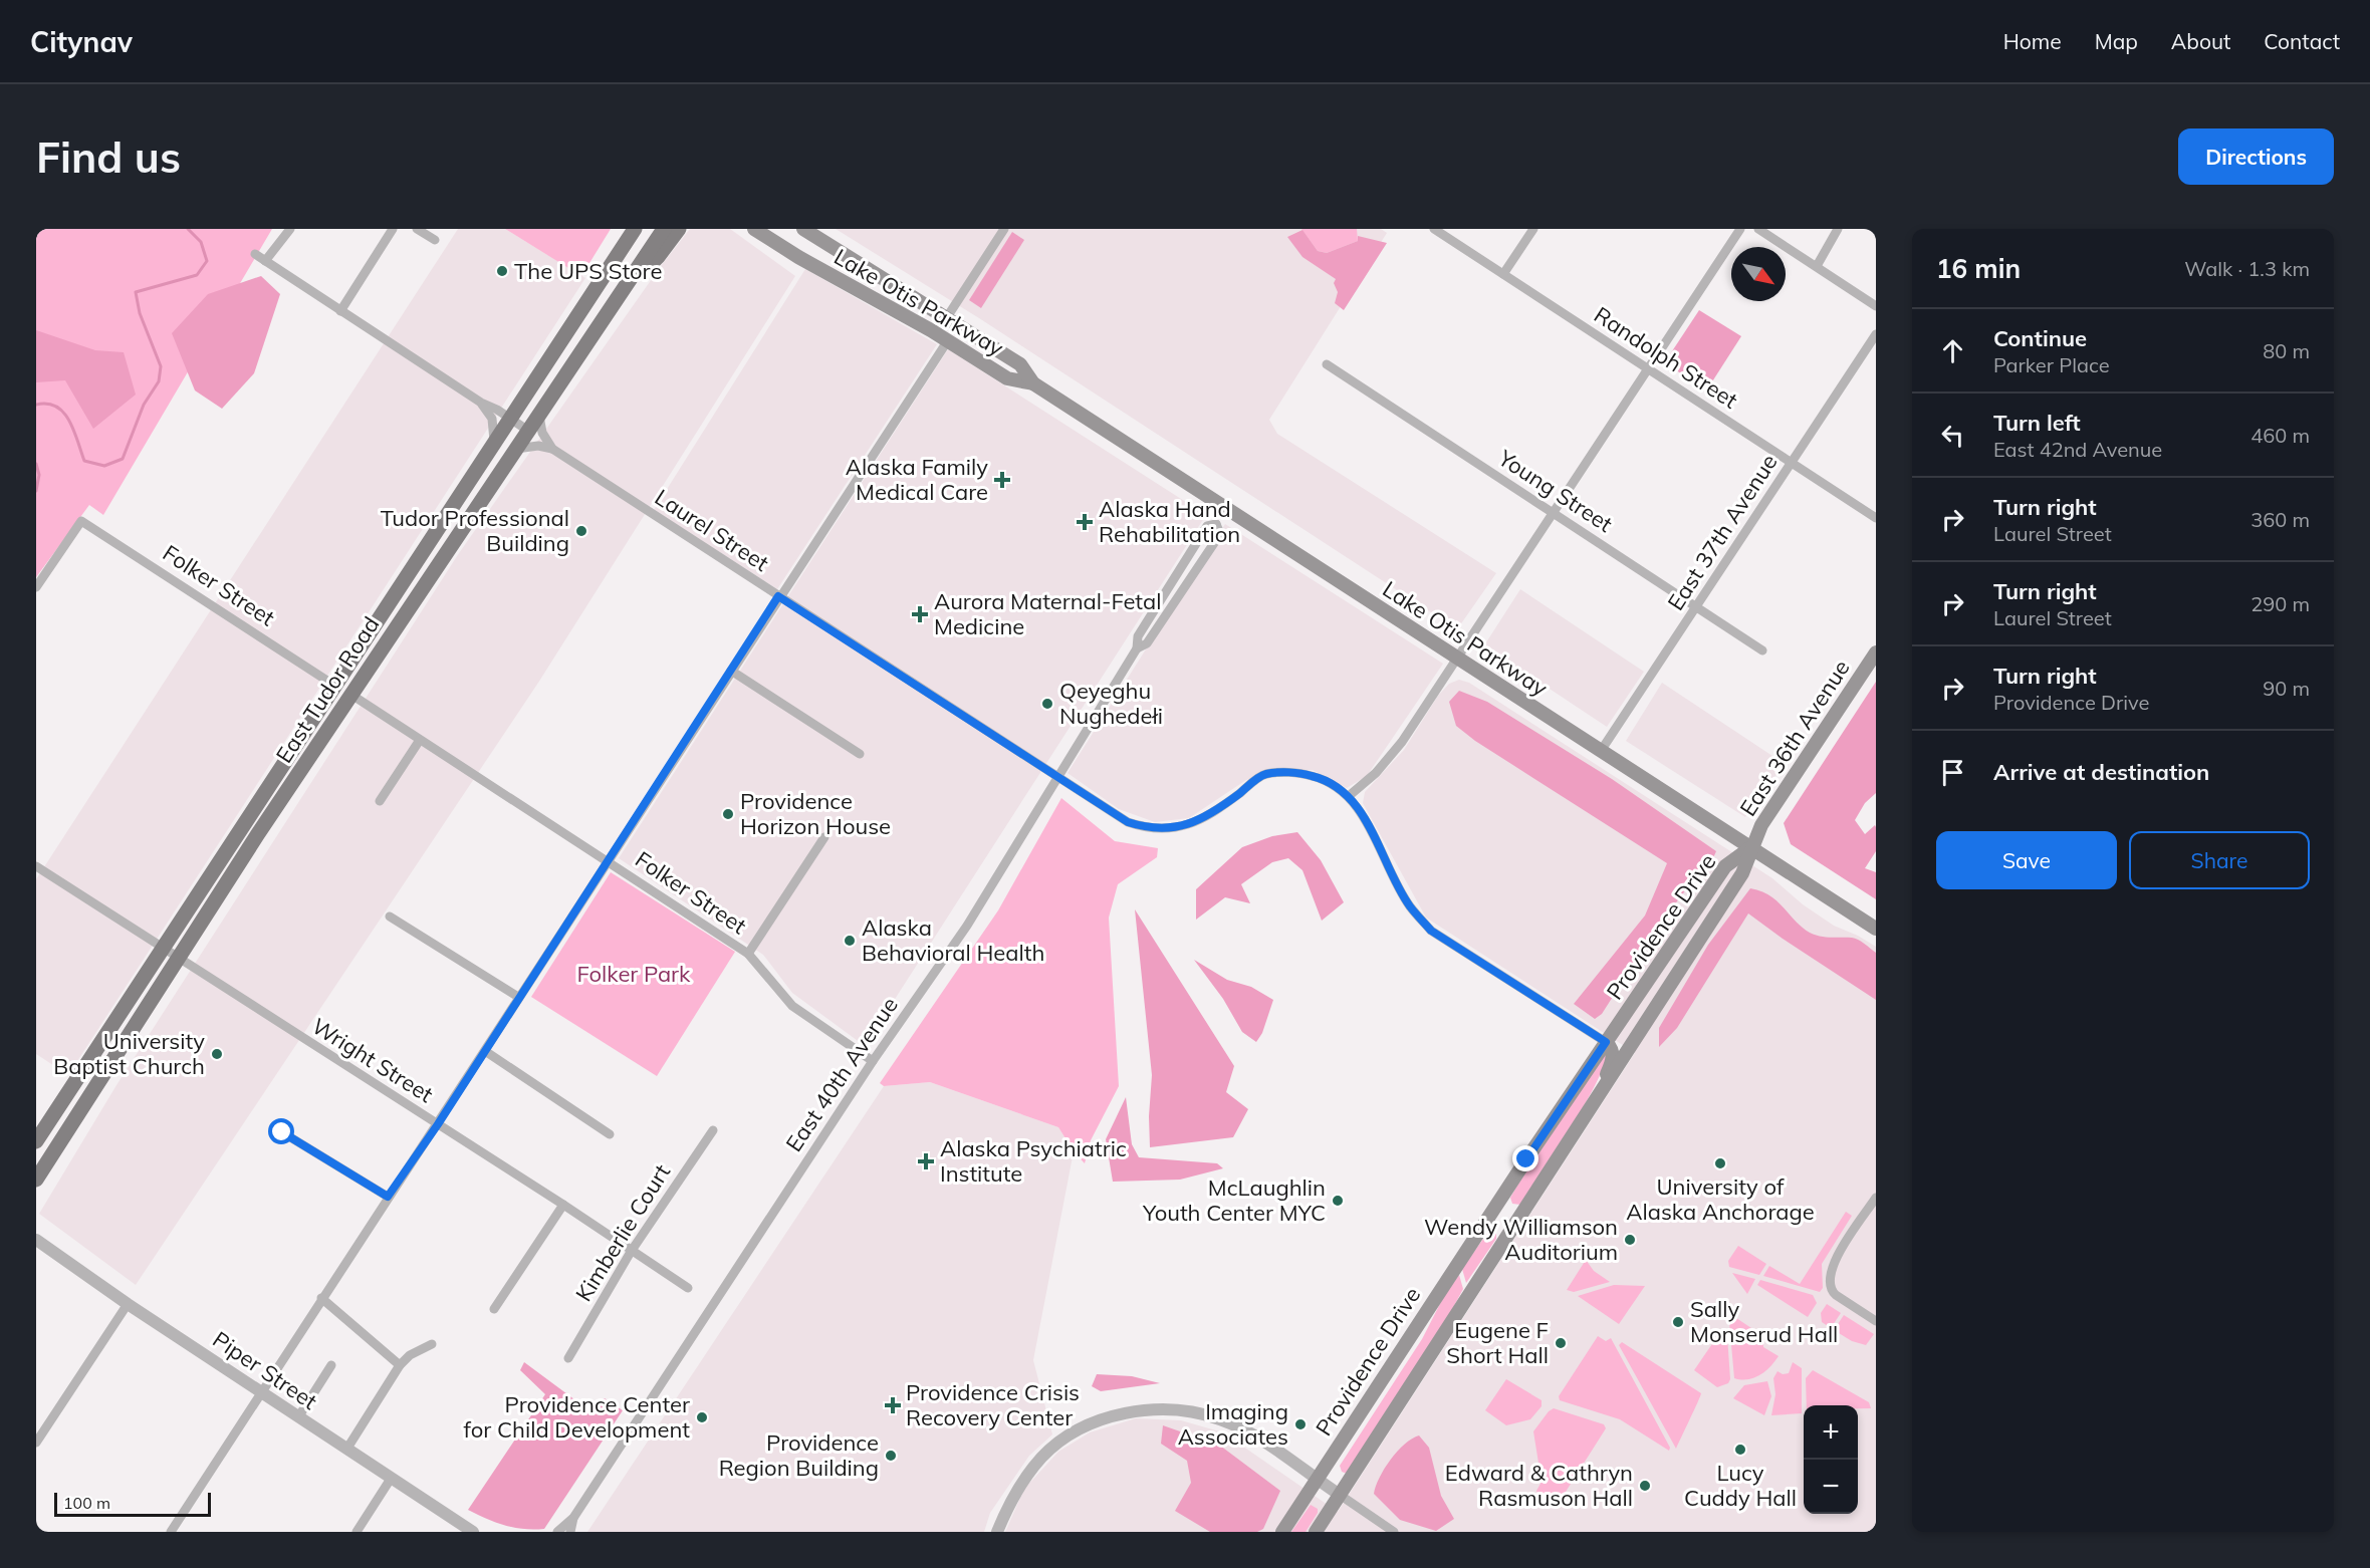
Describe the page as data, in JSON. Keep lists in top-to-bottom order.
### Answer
{
  "streets": {
    "main road": [
      "Lake Otis Parkway",
      "East Tudor Road",
      "East 36th Avenue",
      "Providence Drive"
    ],
    "street": [
      "Randolph Street",
      "Young Street",
      "Laurel Street",
      "East 37th Avenue",
      "Folker Street",
      "Wright Street",
      "East 40th Avenue",
      "Kimberlie Court",
      "Piper Street"
    ]
  },
  "crossings": [
    ["Lake Otis Parkway", "East 37th Avenue"],
    ["Lake Otis Parkway", "East 36th Avenue"],
    ["Lake Otis Parkway", "Providence Drive"],
    ["Lake Otis Parkway", "East 40th Avenue"],
    ["Randolph Street", "East 37th Avenue"],
    ["Young Street", "East 37th Avenue"],
    ["Laurel Street", "Providence Drive"],
    ["Laurel Street", "East 40th Avenue"],
    ["Folker Street", "East Tudor Road"],
    ["Folker Street", "East 40th Avenue"],
    ["East Tudor Road", "Wright Street"],
    ["East 36th Avenue", "Providence Drive"],
    ["Wright Street", "Kimberlie Court"]
  ],
  "parks": ["Folker Park"],
  "places": {
    "other": [
      "The UPS Store",
      "Tudor Professional Building",
      "Qeyeghu Nughedełi",
      "Providence Horizon House",
      "Alaska Behavioral Health",
      "University Baptist Church",
      "University of Alaska Anchorage",
      "McLaughlin Youth Center MYC",
      "Wendy Williamson Auditorium",
      "Sally Monserud Hall",
      "Eugene F Short Hall",
      "Providence Center for Child Development",
      "Imaging Associates",
      "Lucy Cuddy Hall",
      "Providence Region Building",
      "Edward & Cathryn Rasmuson Hall"
    ],
    "health": [
      "Alaska Family Medical Care",
      "Alaska Hand Rehabilitation",
      "Aurora Maternal-Fetal Medicine",
      "Alaska Psychiatric Institute",
      "Providence Crisis Recovery Center"
    ]
  },
  "scale_bar": "100 m",
  "north": "bottom right",
  "page": {
    "header": "Citynav",
    "nav": [
      "Home",
      "Map",
      "About",
      "Contact"
    ],
    "buttons": [
      "Directions",
      ["Save", "Share"]
    ],
    "title": "Find us",
    "heading": ["16 min", "Walk · 1.3 km"],
    "list": [
      ["Continue", "Parker Place", "80 m"],
      ["Turn left", "East 42nd Avenue", "460 m"],
      ["Turn right", "Laurel Street", "360 m"],
      ["Turn right", "Laurel Street", "290 m"],
      ["Turn right", "Providence Drive", "90 m"],
      "Arrive at destination"
    ],
    "map_buttons": ["+", "−"],
    "scale": "100 m"
  }
}
